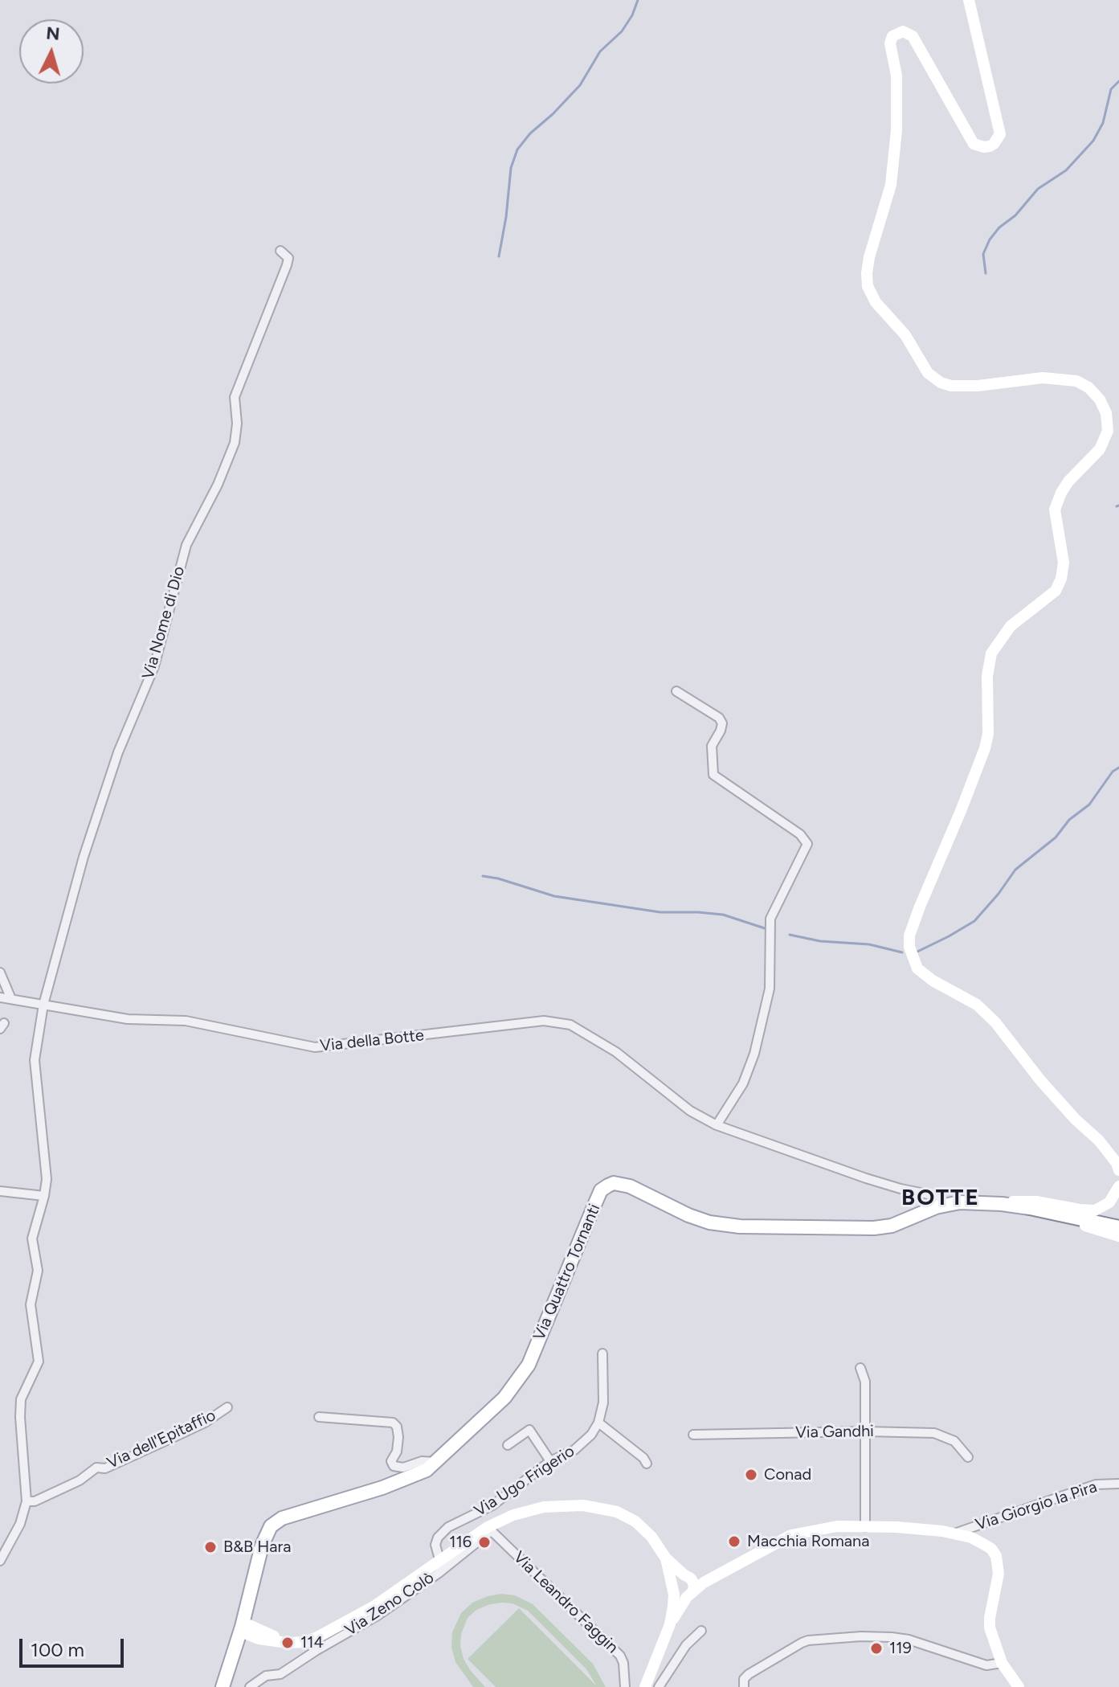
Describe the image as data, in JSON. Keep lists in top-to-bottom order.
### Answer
{
  "streets": {
    "main road": ["Via Quattro Tornanti"],
    "street": [
      "Via Nome di Dio",
      "Via della Botte",
      "Via Gandhi",
      "Via dell'Epitaffio",
      "Via Ugo Frigerio",
      "Via Giorgio la Pira",
      "Via Leandro Faggin",
      "Via Zeno Colò"
    ]
  },
  "crossings": [
    ["Via Nome di Dio", "Via della Botte"],
    ["Via della Botte", "Via Quattro Tornanti"],
    ["Via Leandro Faggin", "Via Zeno Colò"]
  ],
  "districts": ["BOTTE"],
  "places": [
    "Conad",
    "Macchia Romana",
    "116",
    "B&B Hara",
    "114",
    "119"
  ],
  "scale_bar": "100 m",
  "north": "top"
}
